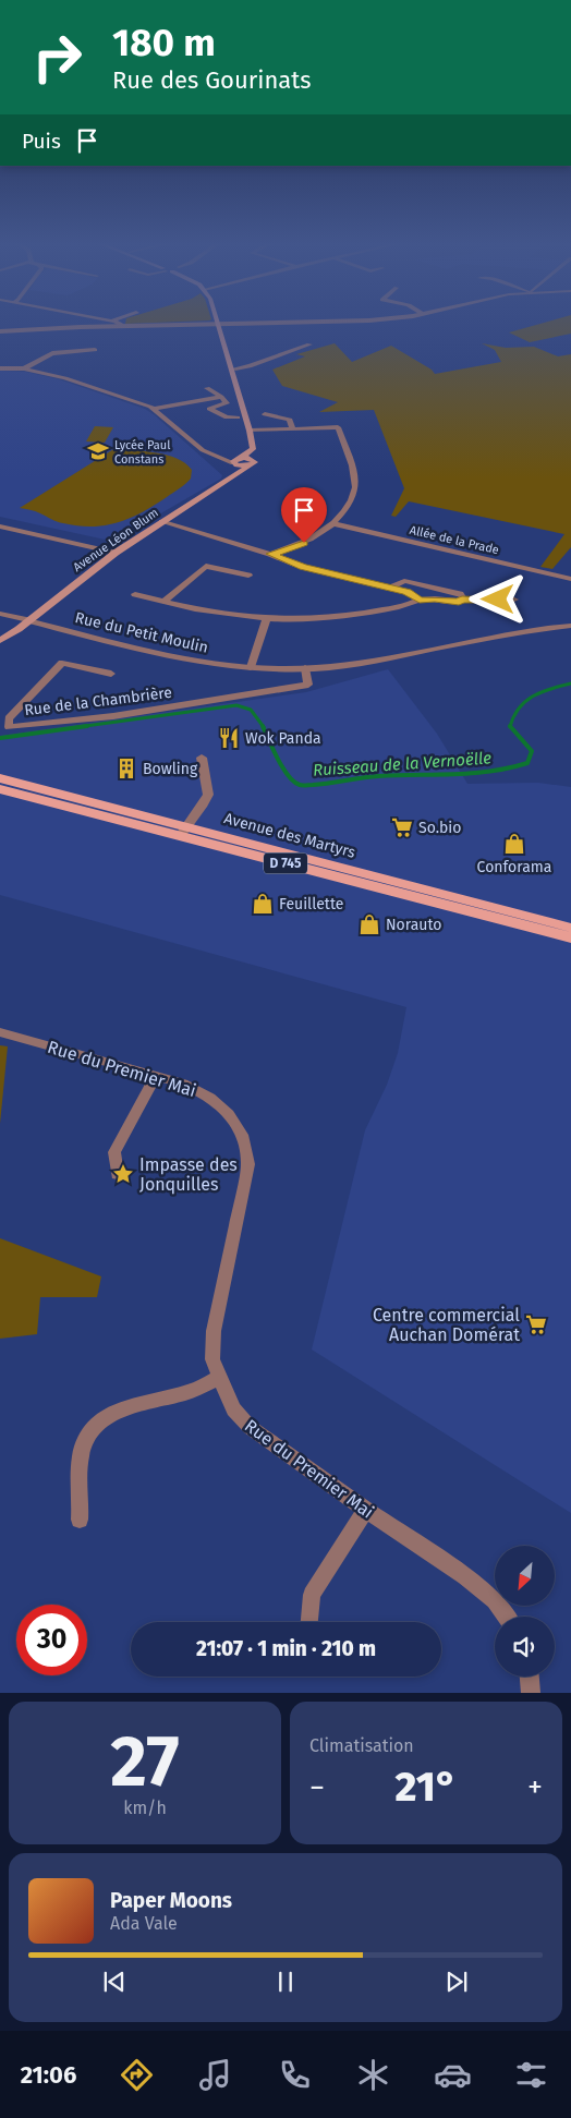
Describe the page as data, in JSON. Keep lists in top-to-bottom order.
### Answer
{
  "streets": {
    "main road": ["Avenue Léon Blum", "Avenue des Martyrs", "D 745"],
    "street": [
      "Allée de la Prade",
      "Rue du Petit Moulin",
      "Rue de la Chambrière",
      "Rue du Premier Mai"
    ]
  },
  "crossings": [
    ["Avenue Léon Blum", "Rue du Petit Moulin"],
    ["Rue du Petit Moulin", "Rue de la Chambrière"]
  ],
  "water": ["Ruisseau de la Vernoëlle"],
  "places": {
    "school or university": ["Lycée Paul Constans"],
    "restaurant": ["Wok Panda"],
    "building": ["Bowling"],
    "supermarket": ["So.bio", "Centre commercial Auchan Domérat"],
    "shop": ["Conforama", "Feuillette", "Norauto"],
    "place": ["Impasse des Jonquilles"]
  },
  "north": "bottom left",
  "page": {
    "turn": ["180 m", "Rue des Gourinats"],
    "then": "Puis",
    "limit": "30",
    "trip": "21:07 · 1 min · 210 m",
    "tile": [
      ["27", "km/h"],
      "Climatisation"
    ],
    "heat": ["−", "21°", "+"],
    "song": ["Paper Moons", "Ada Vale"],
    "tabs": "21:06"
  }
}
